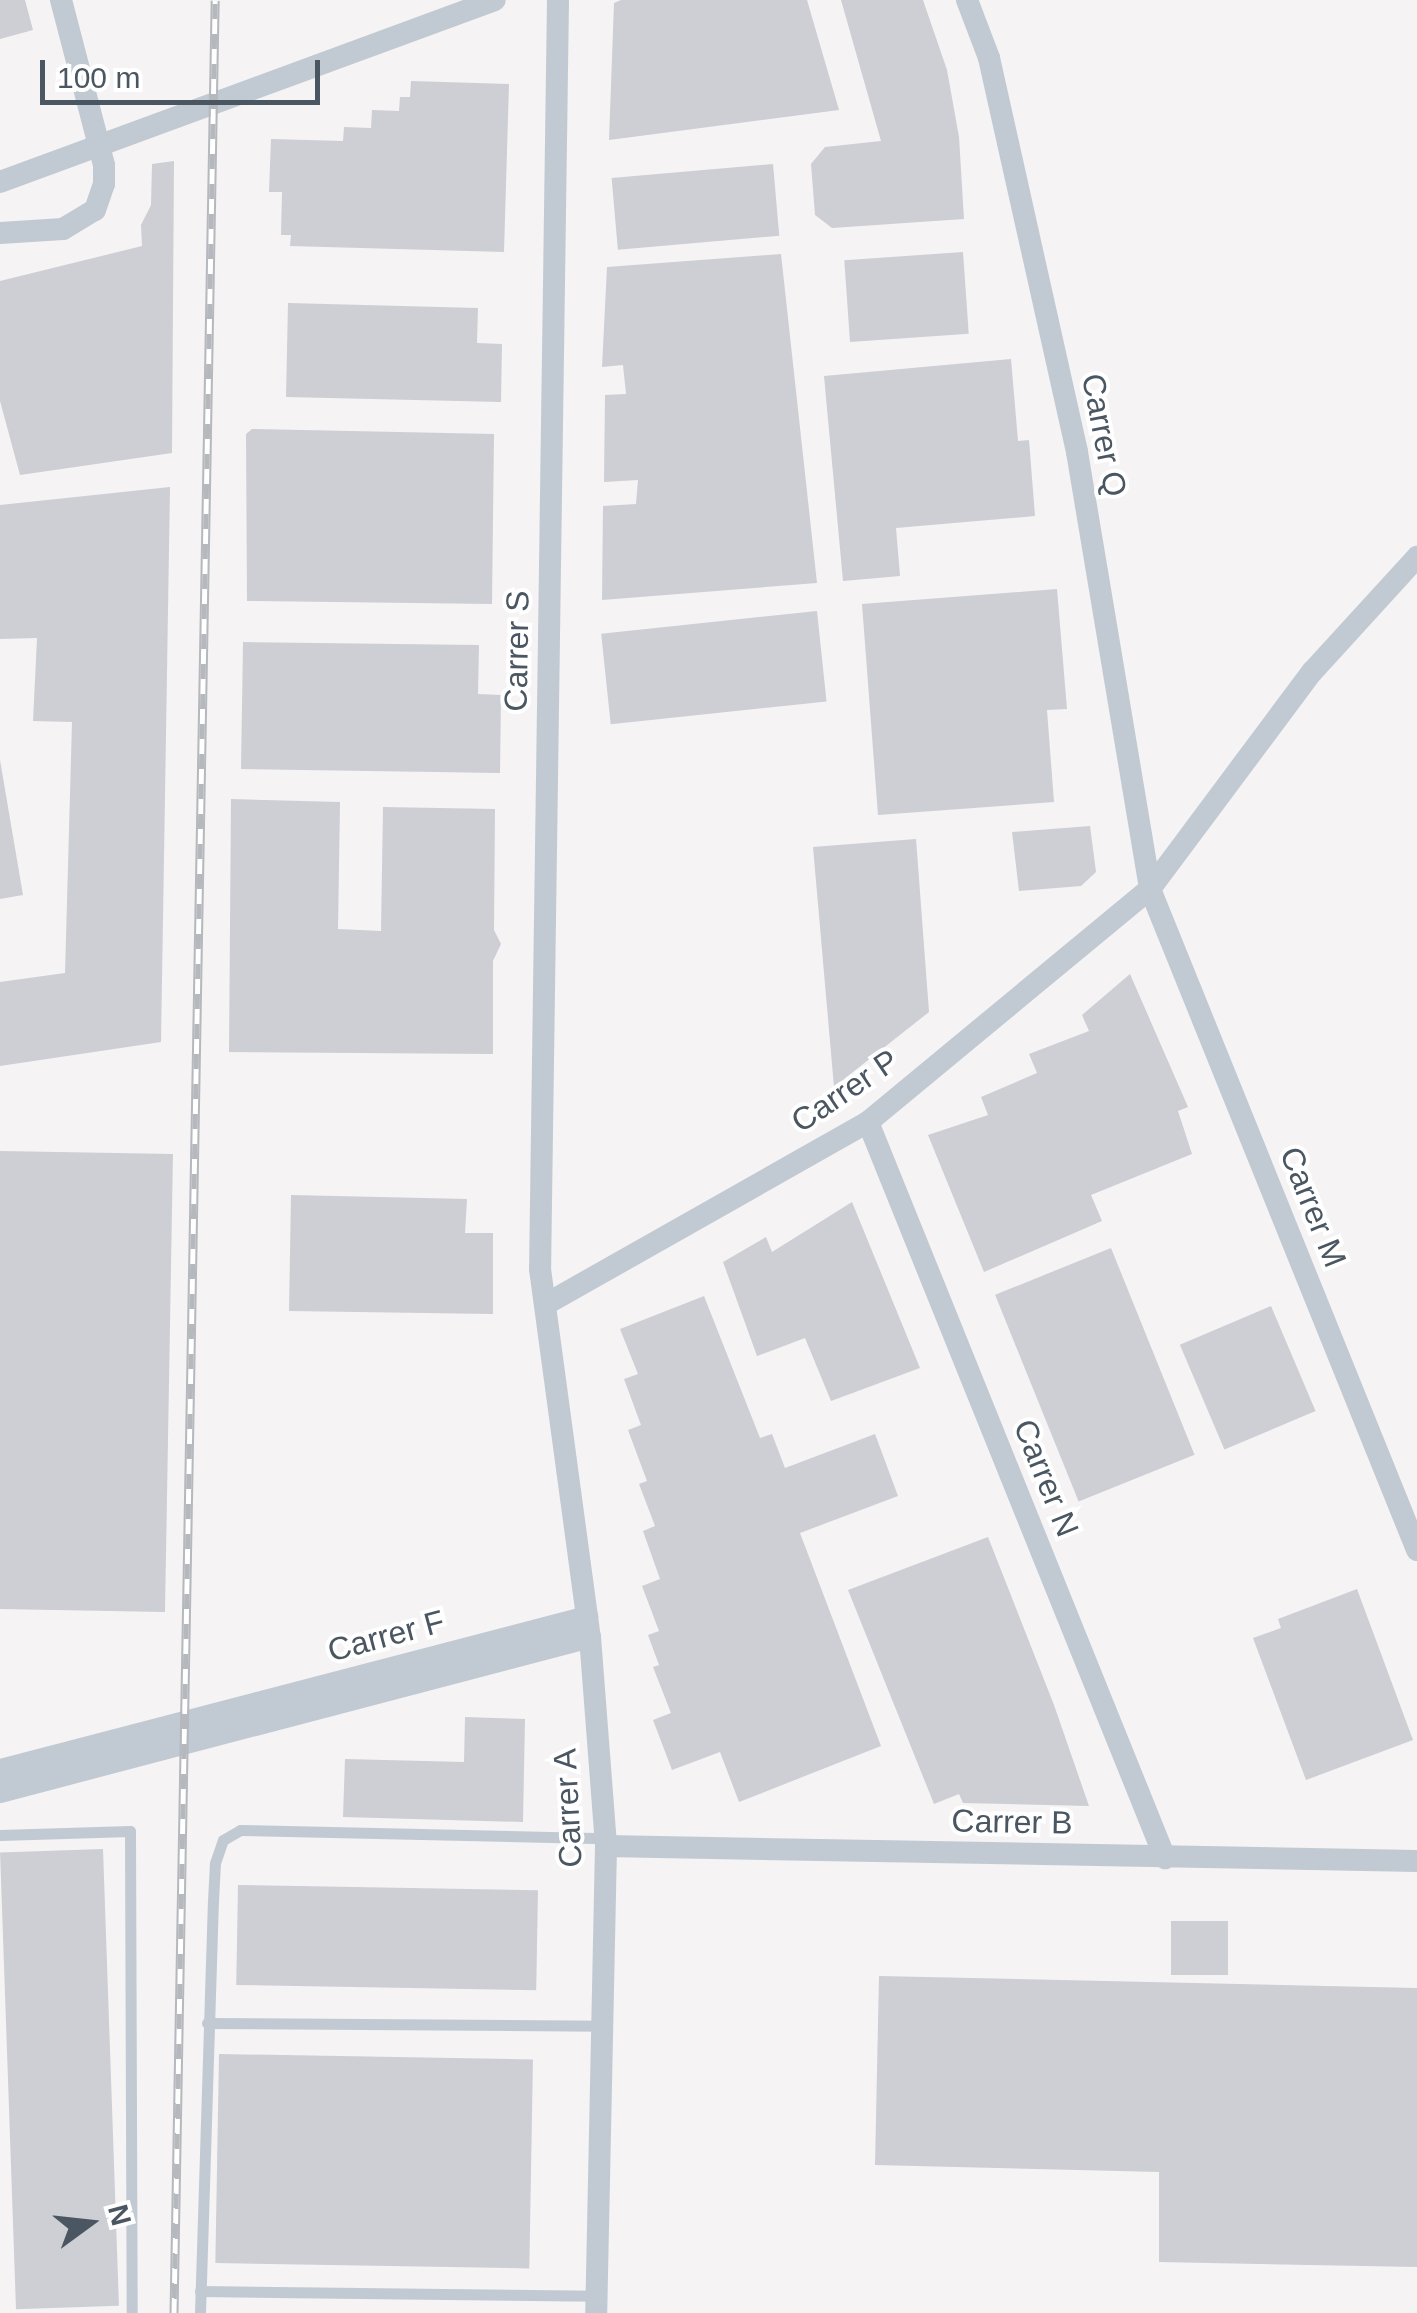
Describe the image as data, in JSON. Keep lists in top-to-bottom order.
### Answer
{
  "streets": {
    "street": [
      "Carrer Q",
      "Carrer S",
      "Carrer P",
      "Carrer M",
      "Carrer N",
      "Carrer A",
      "Carrer B"
    ]
  },
  "crossings": [
    ["Carrer Q", "Carrer P"],
    ["Carrer Q", "Carrer M"],
    ["Carrer S", "Carrer P"],
    ["Carrer S", "Carrer A"],
    ["Carrer P", "Carrer M"],
    ["Carrer P", "Carrer N"],
    ["Carrer P", "Carrer A"],
    ["Carrer N", "Carrer B"],
    ["Carrer A", "Carrer B"]
  ],
  "scale_bar": "100 m",
  "north": "right"
}
